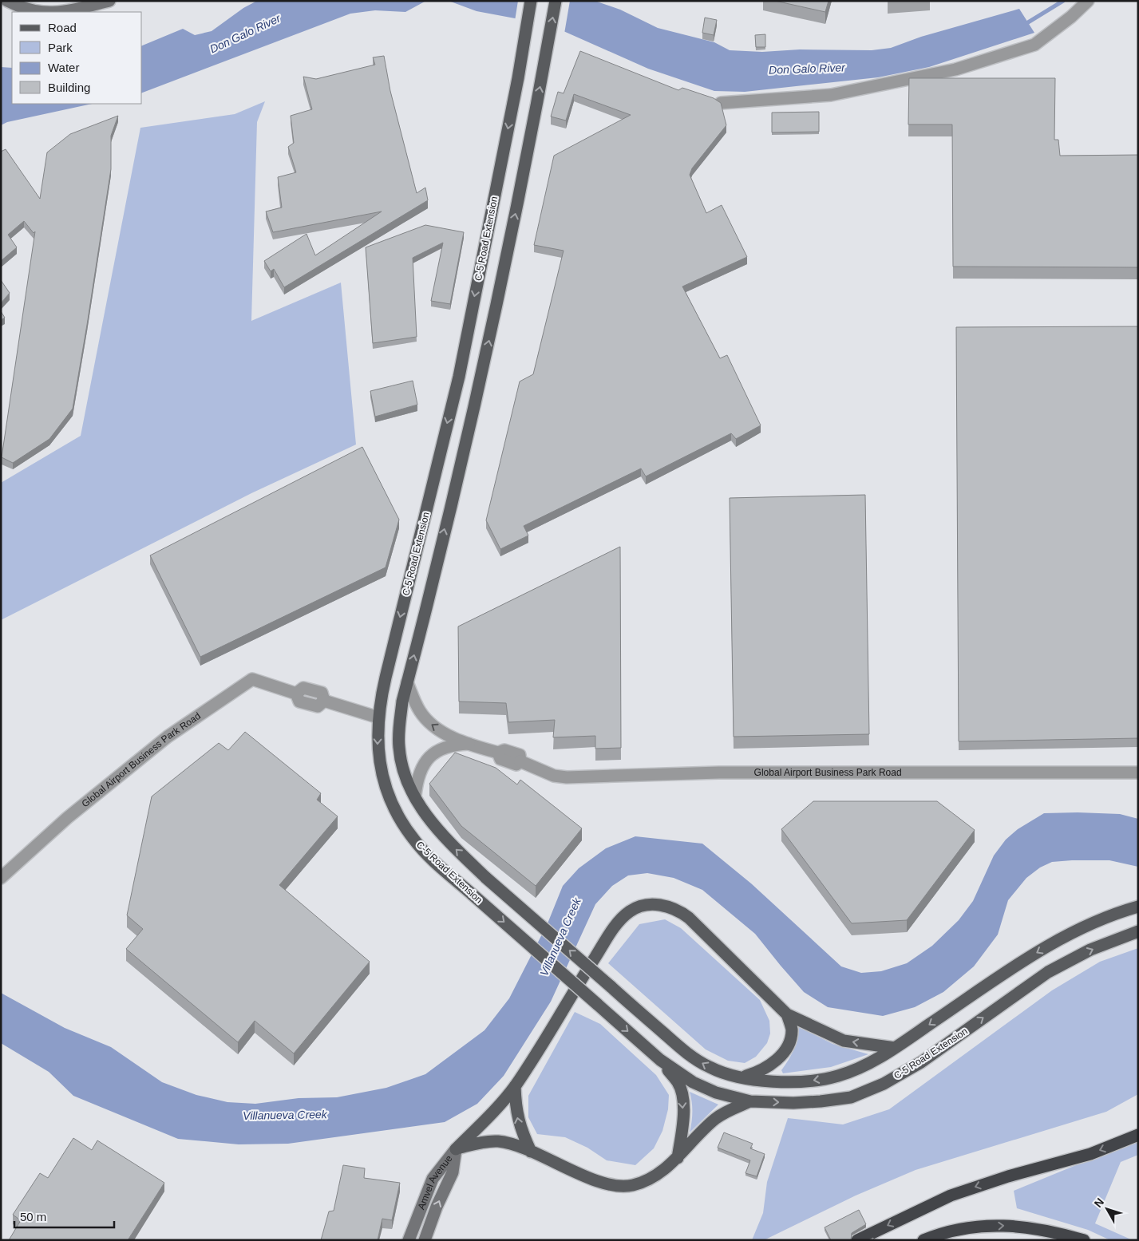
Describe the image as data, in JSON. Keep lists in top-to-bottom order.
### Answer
{
  "streets": {
    "main road": ["C-5 Road Extension", "Amvel Avenue"],
    "street": ["Global Airport Business Park Road"]
  },
  "crossings": [
    ["C-5 Road Extension", "Global Airport Business Park Road"]
  ],
  "water": ["Don Galo River", "Villanueva Creek"],
  "legend": [
    "Road",
    "Park",
    "Water",
    "Building"
  ],
  "scale_bar": "50 m",
  "north": "top left"
}
